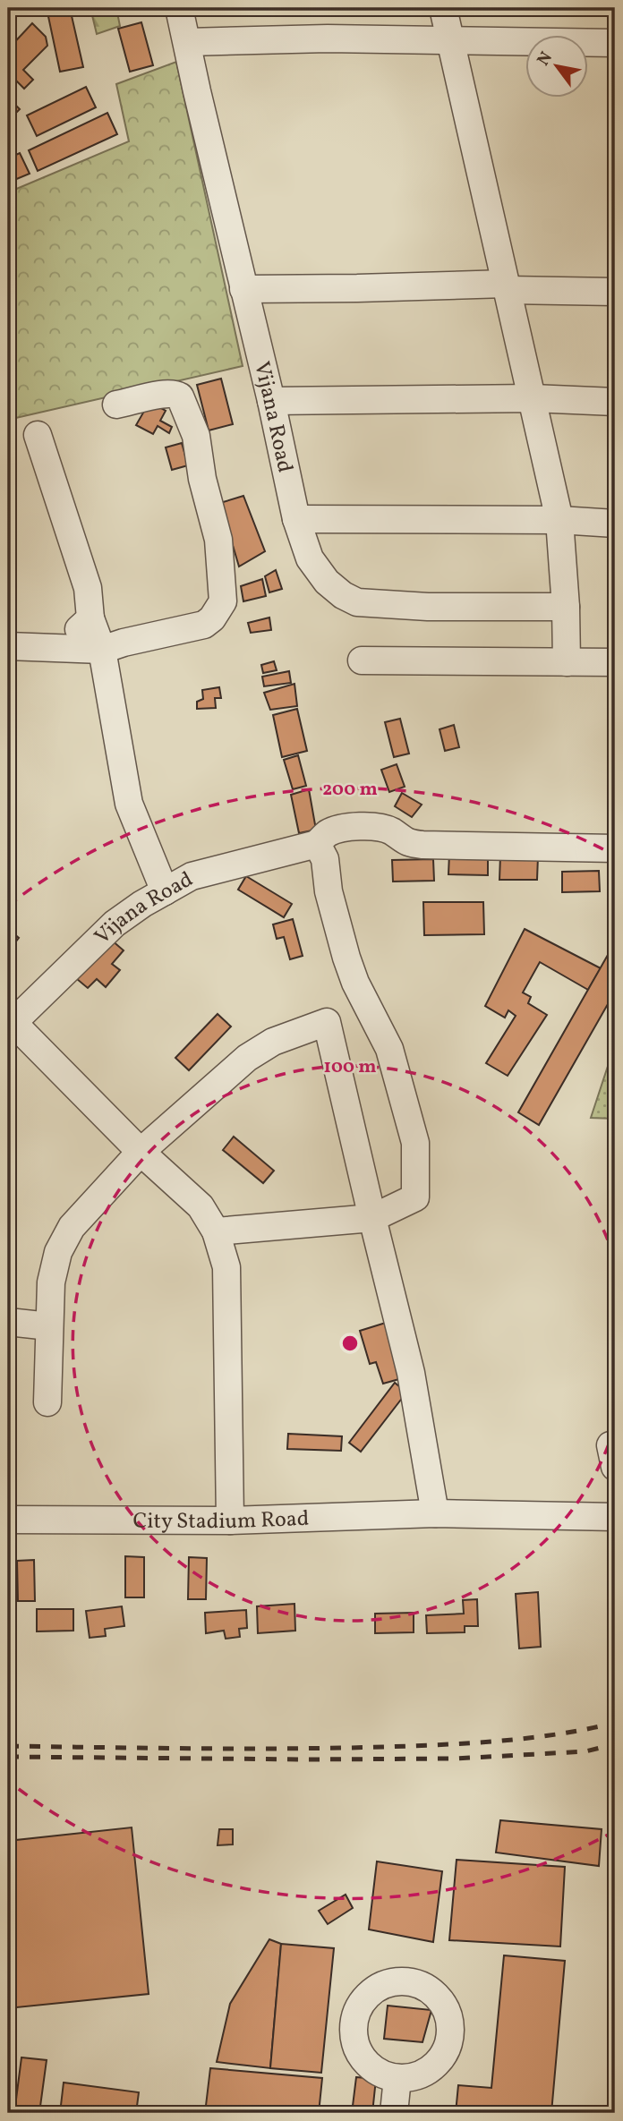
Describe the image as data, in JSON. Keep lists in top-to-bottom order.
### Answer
{
  "streets": {
    "street": ["Vijana Road", "City Stadium Road"]
  },
  "north": "top left",
  "rings": ["200 m", "100 m"]
}
